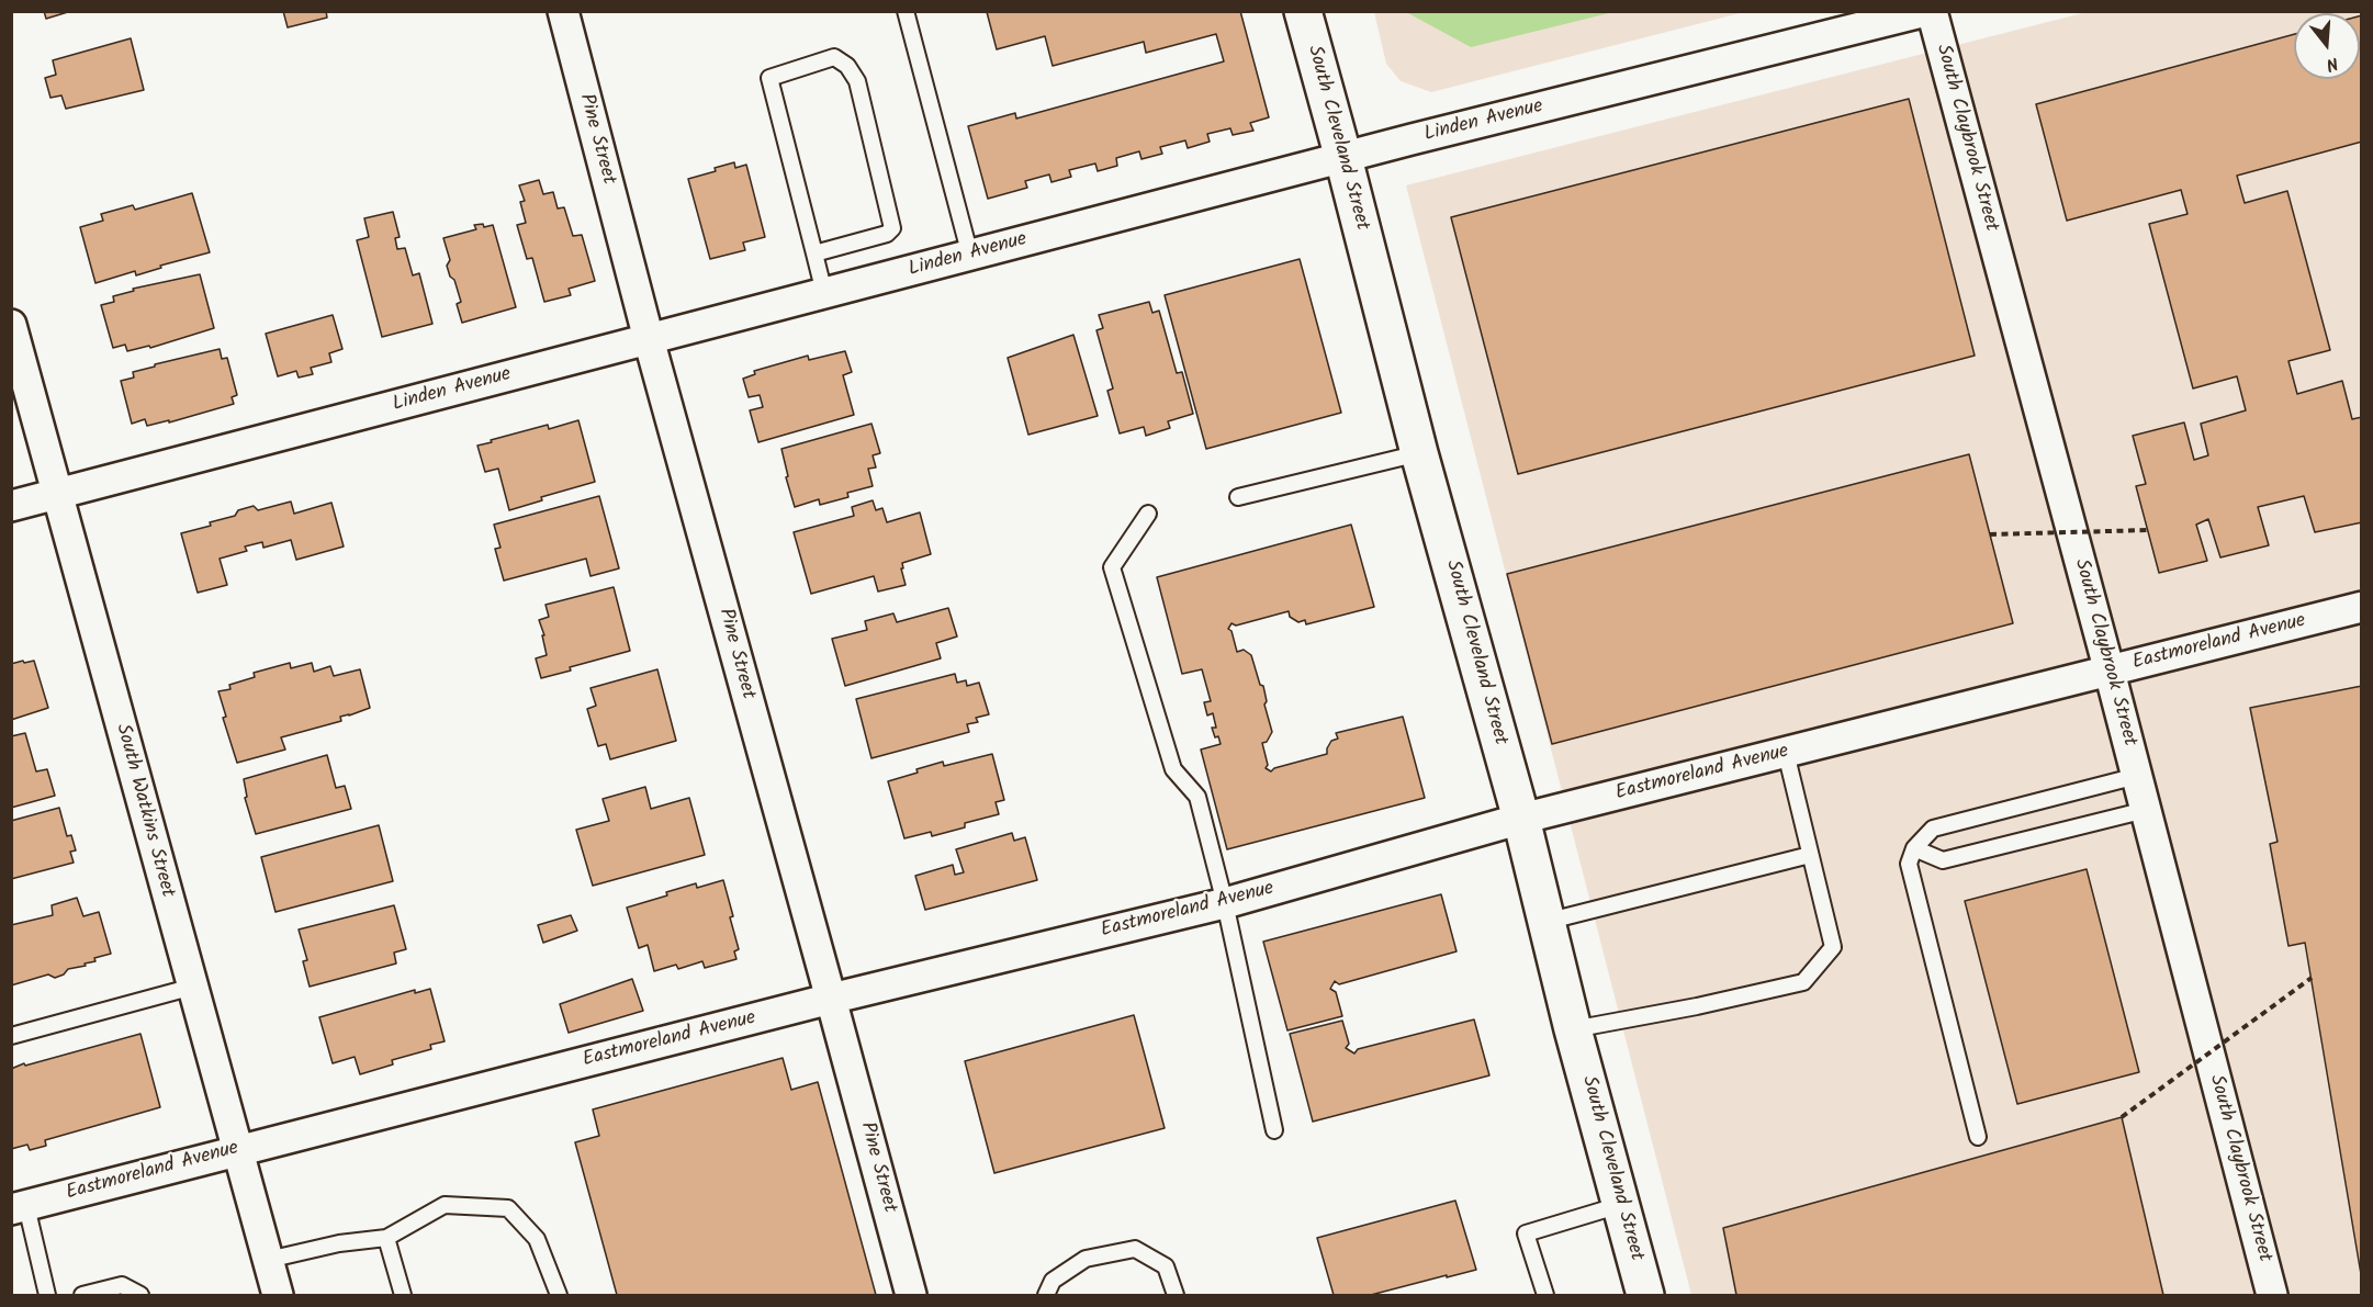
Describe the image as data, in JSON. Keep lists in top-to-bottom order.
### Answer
{
  "streets": {
    "main road": ["South Cleveland Street"],
    "street": [
      "Linden Avenue",
      "South Claybrook Street",
      "Pine Street",
      "Eastmoreland Avenue",
      "South Watkins Street"
    ]
  },
  "crossings": [
    ["Linden Avenue", "South Cleveland Street"],
    ["Linden Avenue", "Pine Street"],
    ["Linden Avenue", "South Watkins Street"],
    ["South Cleveland Street", "Eastmoreland Avenue"],
    ["South Claybrook Street", "Eastmoreland Avenue"],
    ["Pine Street", "Eastmoreland Avenue"],
    ["Eastmoreland Avenue", "South Watkins Street"]
  ],
  "north": "bottom"
}
